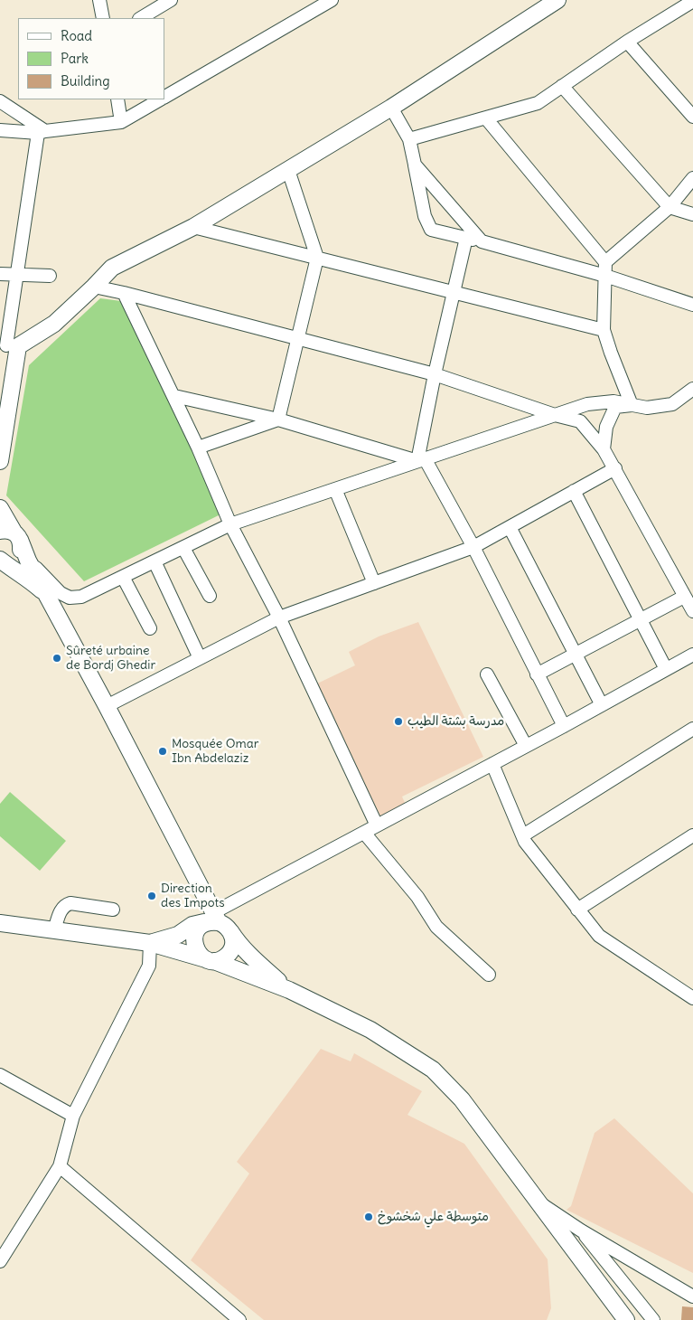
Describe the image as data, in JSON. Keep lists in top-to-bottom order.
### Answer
{
  "places": [
    "Sûreté urbaine de Bordj Ghedir",
    "مدرسة بشتة الطيب",
    "Mosquée Omar Ibn Abdelaziz",
    "Direction des Impots",
    "متوسطة علي شخشوخ"
  ],
  "legend": ["Road", "Park", "Building"]
}
